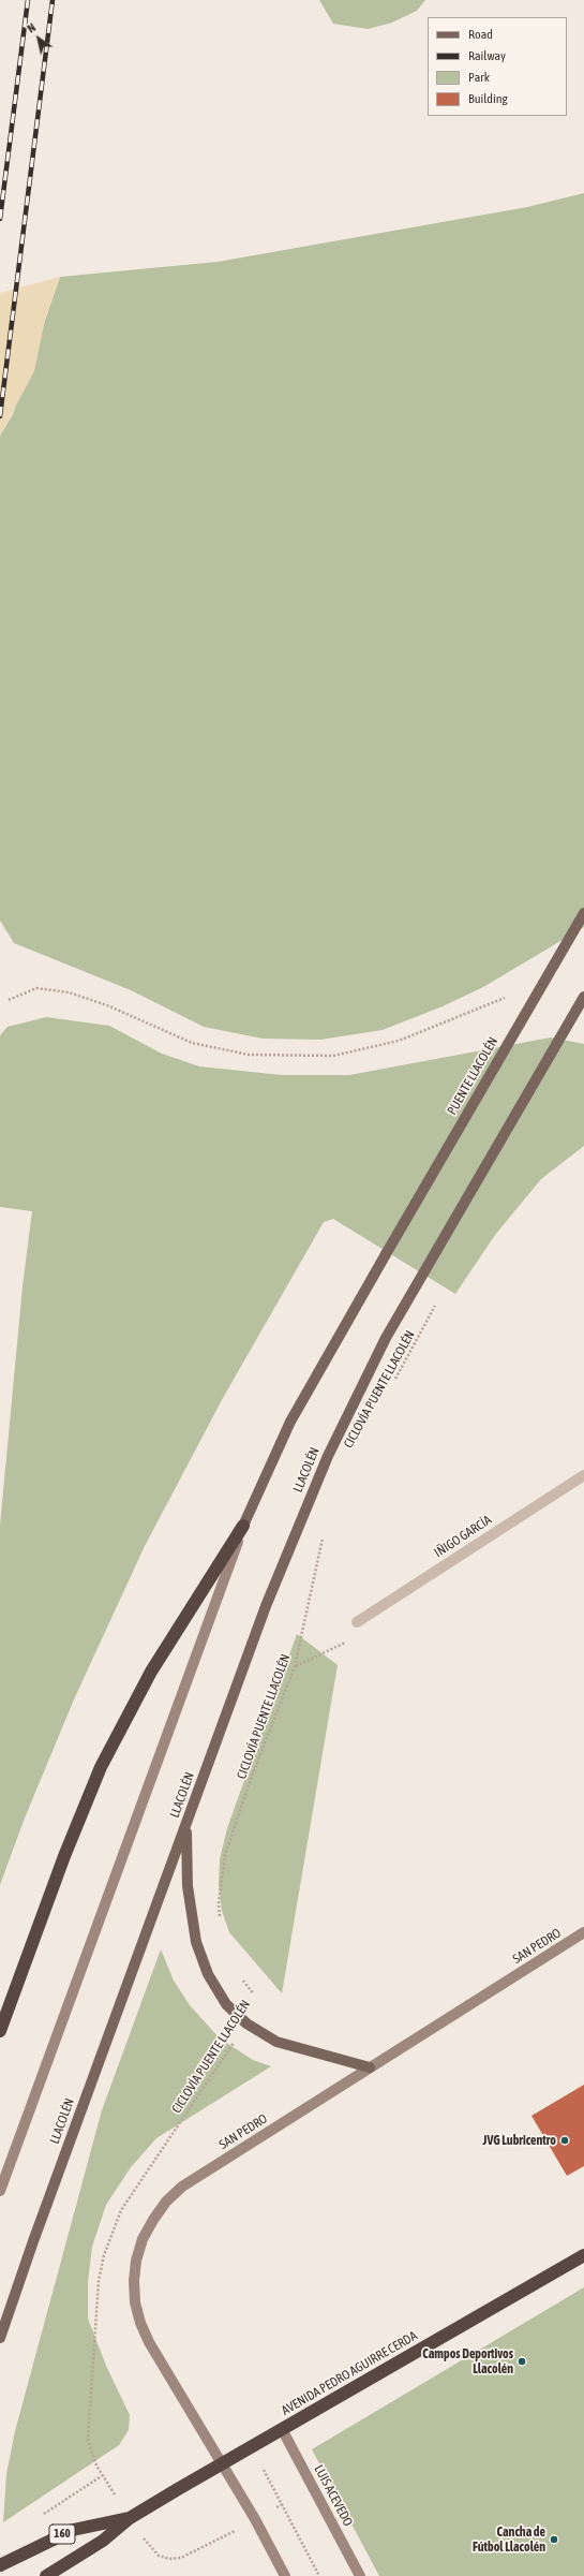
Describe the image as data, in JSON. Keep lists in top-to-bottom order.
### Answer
{
  "streets": {
    "highway": ["AVENIDA PEDRO AGUIRRE CERDA", "160"],
    "main road": ["PUENTE LLACOLÉN", "LLACOLÉN"],
    "street": ["IÑIGO GARCÍA", "SAN PEDRO", "LUIS ACEVEDO"],
    "path": ["CICLOVÍA PUENTE LLACOLÉN"]
  },
  "crossings": [
    ["CICLOVÍA PUENTE LLACOLÉN", "AVENIDA PEDRO AGUIRRE CERDA"],
    ["SAN PEDRO", "AVENIDA PEDRO AGUIRRE CERDA"],
    ["AVENIDA PEDRO AGUIRRE CERDA", "LUIS ACEVEDO"]
  ],
  "places": ["JVG Lubricentro", "Campos Deportivos Llacolén", "Cancha de Fútbol Llacolén"],
  "legend": [
    "Road",
    "Railway",
    "Park",
    "Building"
  ],
  "north": "top left"
}
